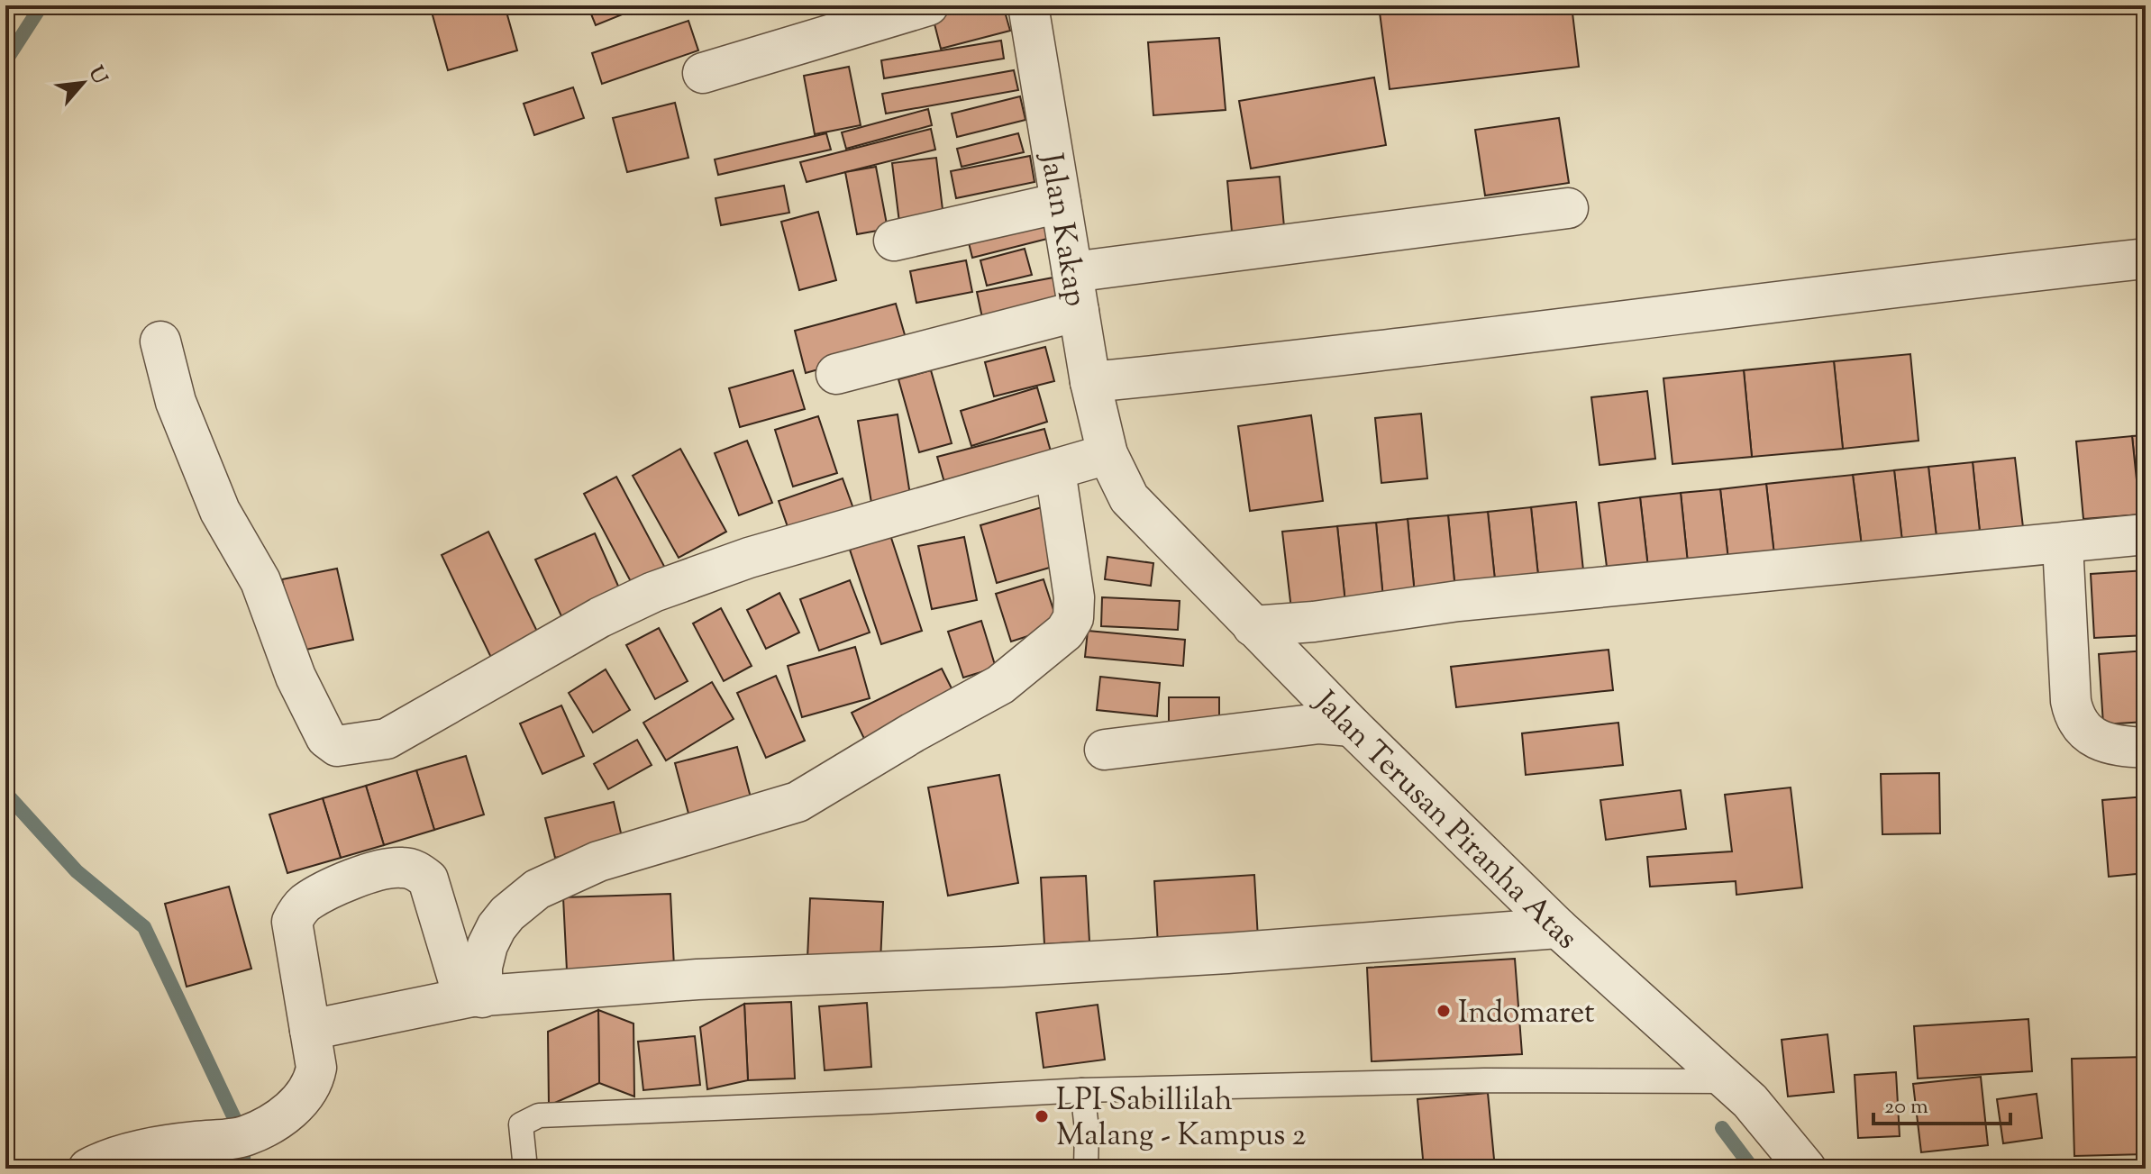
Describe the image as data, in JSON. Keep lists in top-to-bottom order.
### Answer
{
  "streets": {
    "street": ["Jalan Kakap", "Jalan Terusan Piranha Atas"]
  },
  "crossings": [
    ["Jalan Kakap", "Jalan Terusan Piranha Atas"]
  ],
  "places": ["Indomaret", "LPI Sabillilah Malang - Kampus 2"],
  "scale_bar": "20 m",
  "north": "top right"
}
